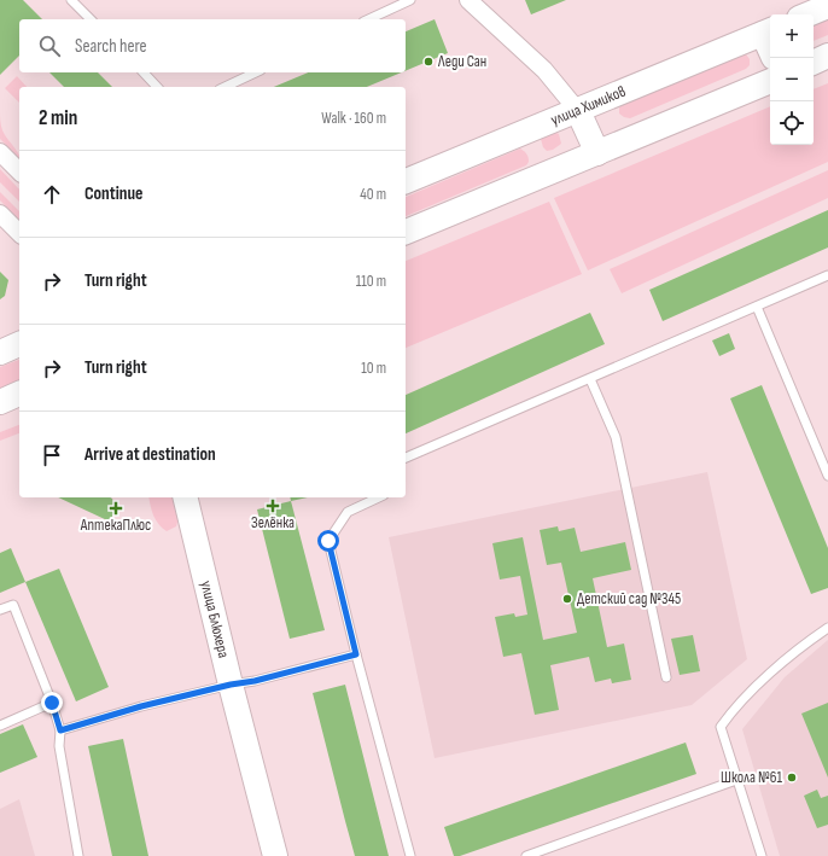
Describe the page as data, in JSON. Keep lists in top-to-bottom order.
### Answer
{
  "streets": {
    "main road": ["улица Химиков", "улица Блюхера"]
  },
  "places": {
    "other": ["Леди Сан", "Детский сад №345", "Школа №61"],
    "health": ["Зелёнка", "АптекаПлюс"]
  },
  "page": {
    "map_buttons": ["+", "−"],
    "search": "Search here",
    "heading": ["2 min", "Walk · 160 m"],
    "list": [
      ["Continue", "40 m"],
      ["Turn right", "110 m"],
      ["Turn right", "10 m"],
      "Arrive at destination"
    ]
  }
}
